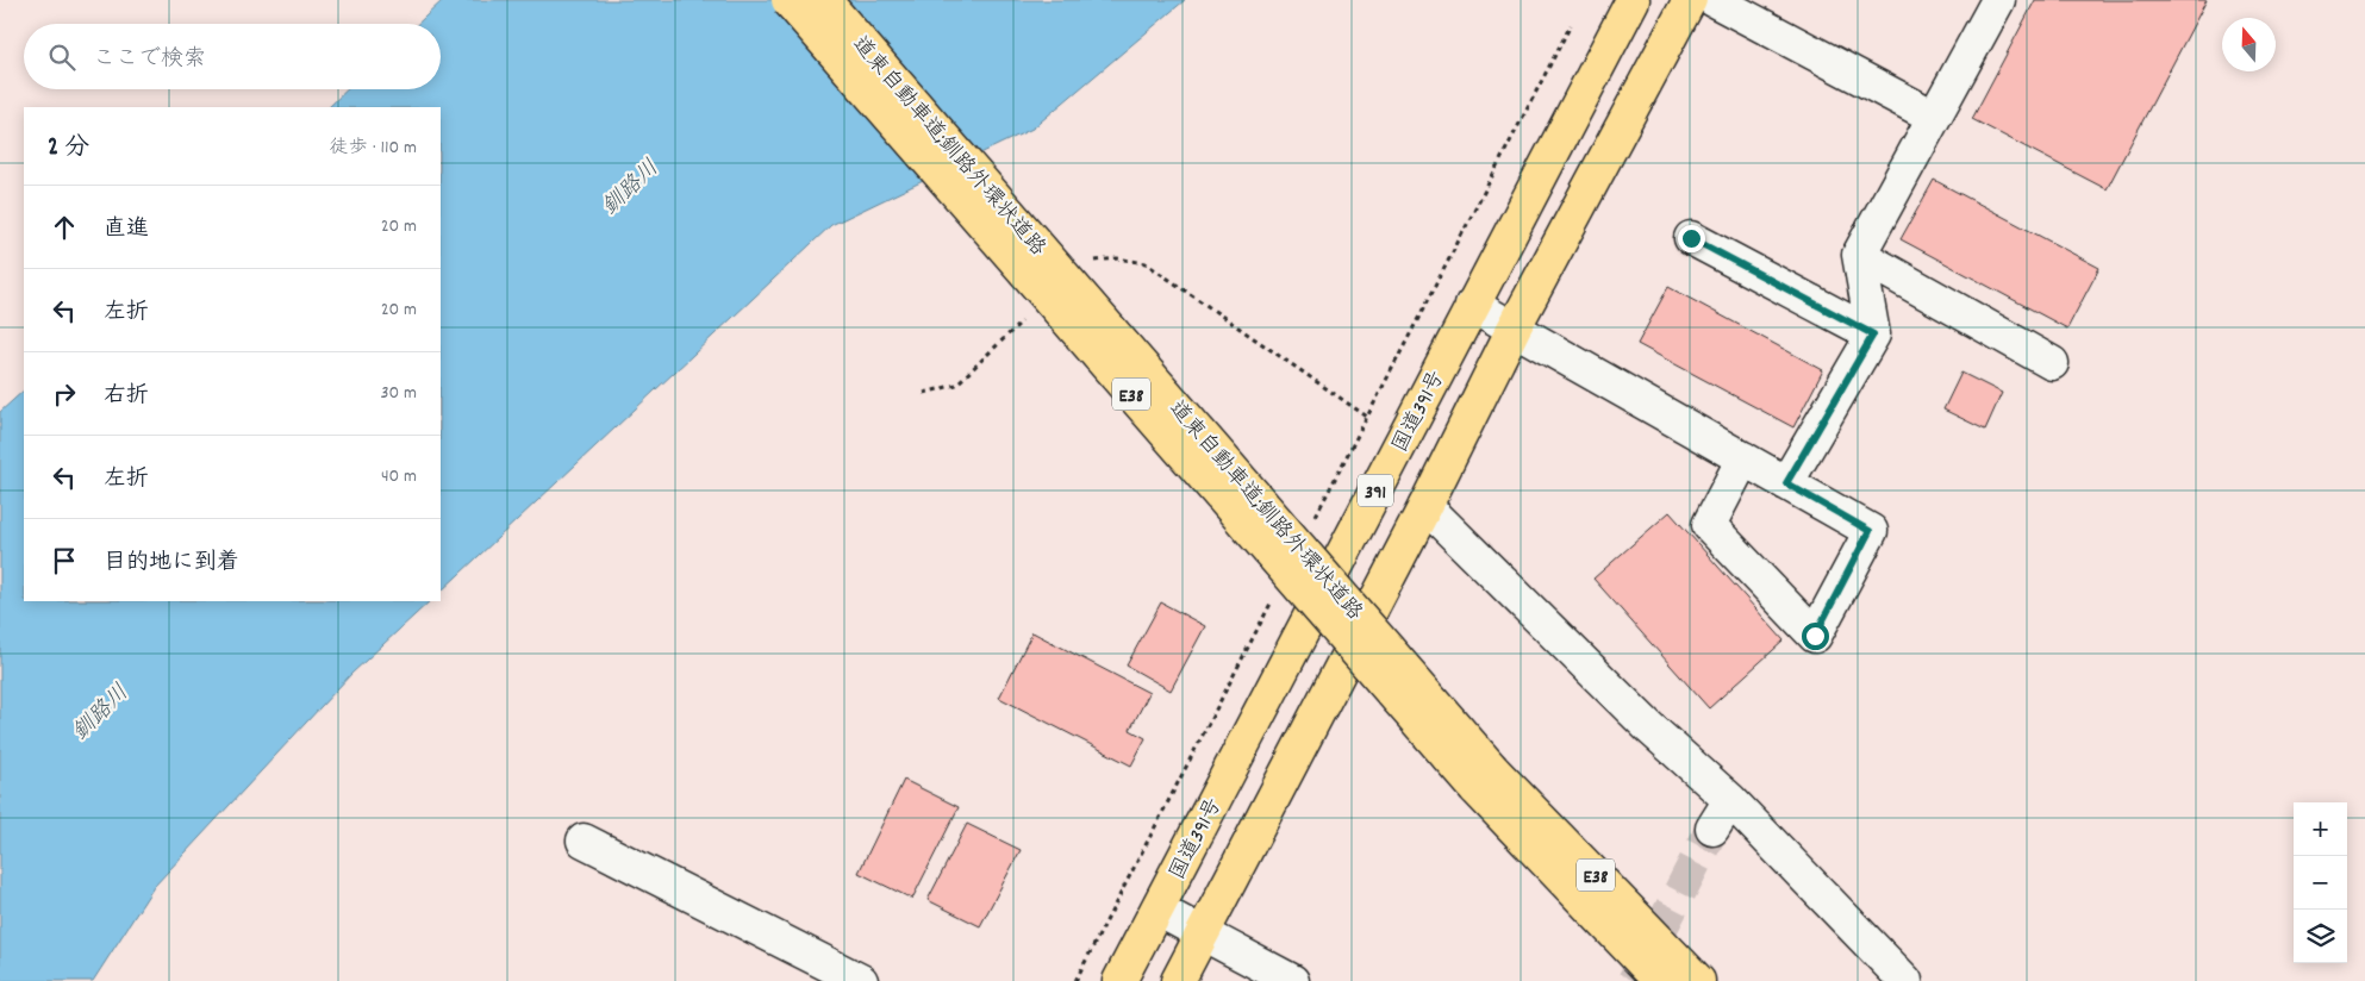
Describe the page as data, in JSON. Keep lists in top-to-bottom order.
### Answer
{
  "streets": {
    "highway": [
      "道東自動車道;釧路外環状道路",
      "E38",
      "国道391号",
      "391"
    ]
  },
  "water": ["釧路川"],
  "north": "top",
  "page": {
    "search": "ここで検索",
    "heading": ["2 分", "徒歩 · 110 m"],
    "list": [
      ["直進", "20 m"],
      ["左折", "20 m"],
      ["右折", "30 m"],
      ["左折", "40 m"],
      "目的地に到着"
    ],
    "map_buttons": ["+", "−"]
  }
}
